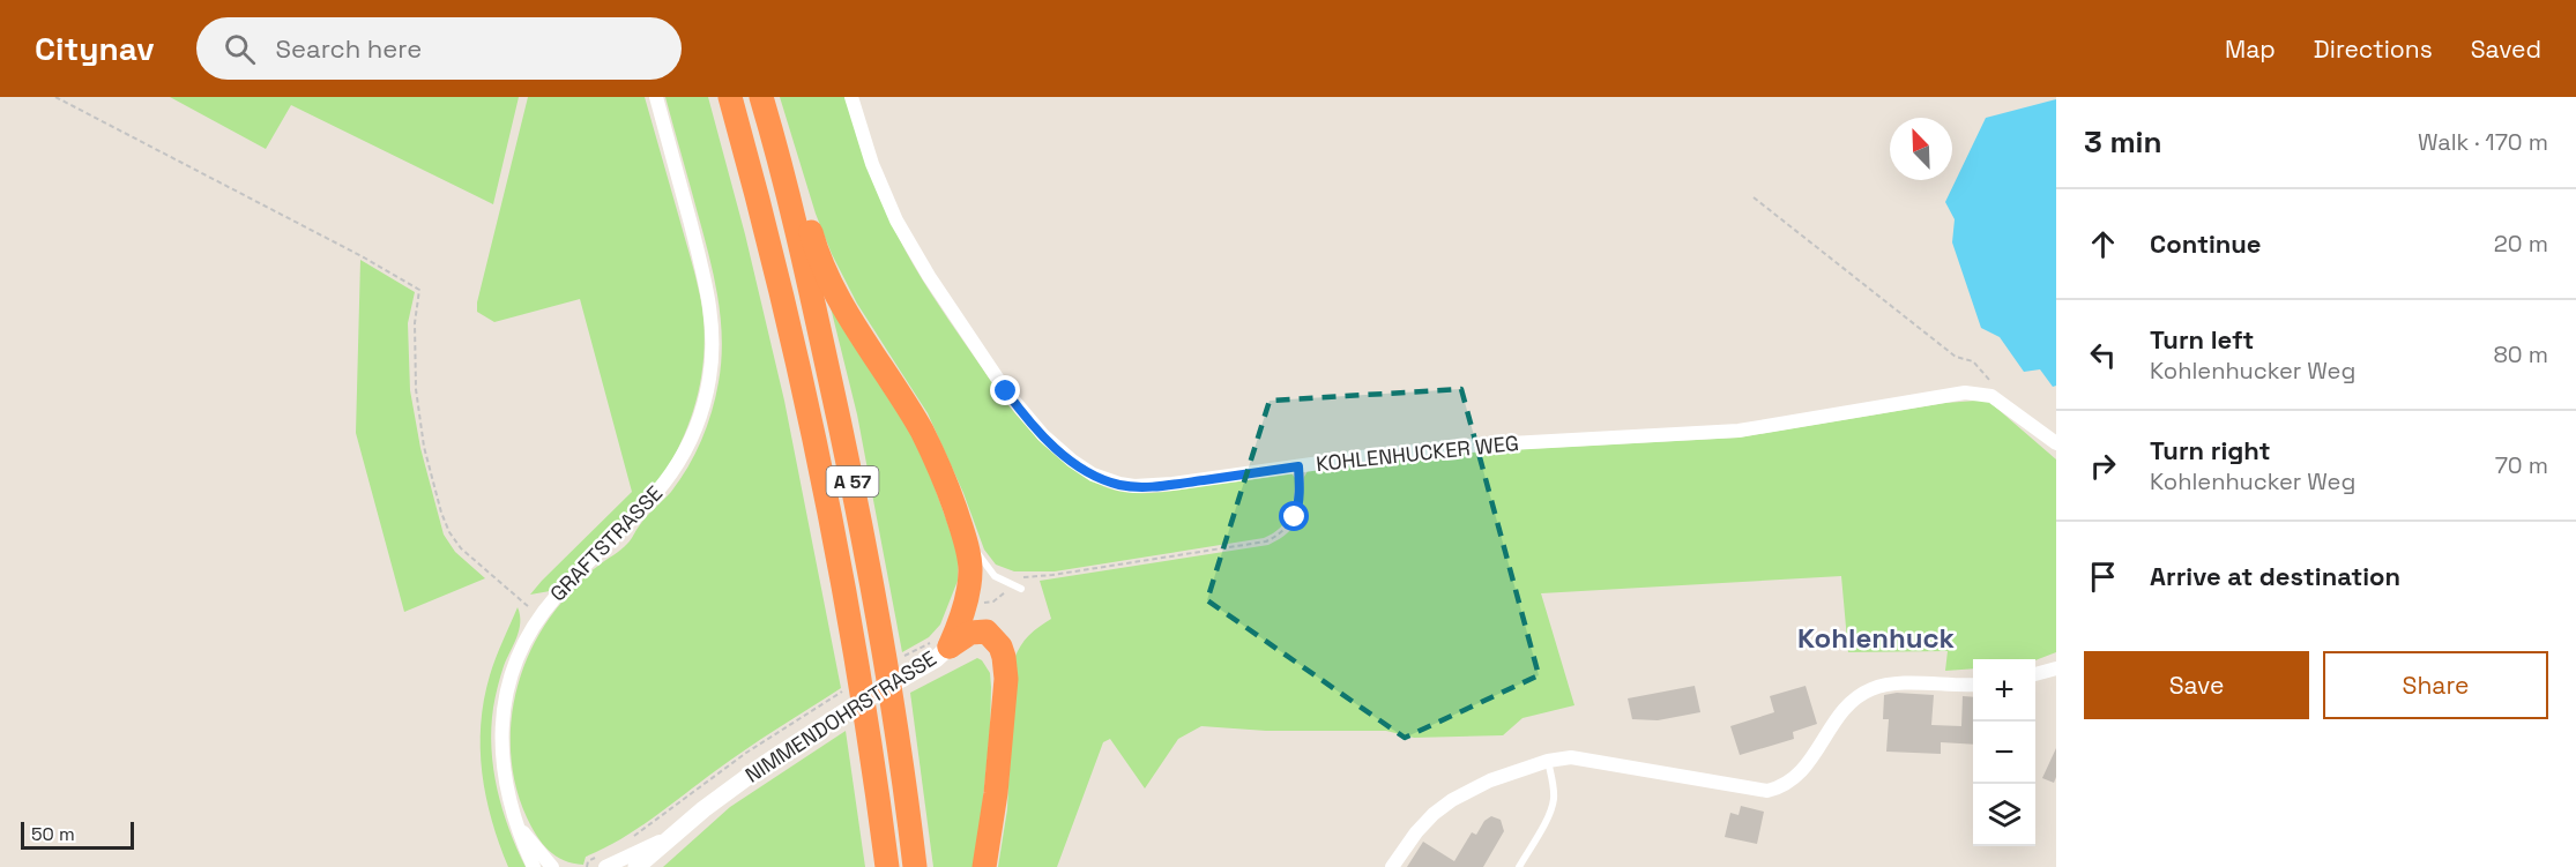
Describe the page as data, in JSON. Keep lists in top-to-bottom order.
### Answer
{
  "streets": {
    "highway": ["A 57"],
    "street": ["KOHLENHUCKER WEG", "GRAFTSTRASSE", "NIMMENDOHRSTRASSE"]
  },
  "districts": ["Kohlenhuck"],
  "scale_bar": "50 m",
  "north": "top left",
  "page": {
    "header": "Citynav",
    "search": "Search here",
    "nav": ["Map", "Directions", "Saved"],
    "heading": ["3 min", "Walk · 170 m"],
    "list": [
      ["Continue", "20 m"],
      ["Turn left", "Kohlenhucker Weg", "80 m"],
      ["Turn right", "Kohlenhucker Weg", "70 m"],
      "Arrive at destination"
    ],
    "buttons": ["Save", "Share"],
    "map_buttons": ["+", "−"],
    "scale": "50 m"
  }
}
